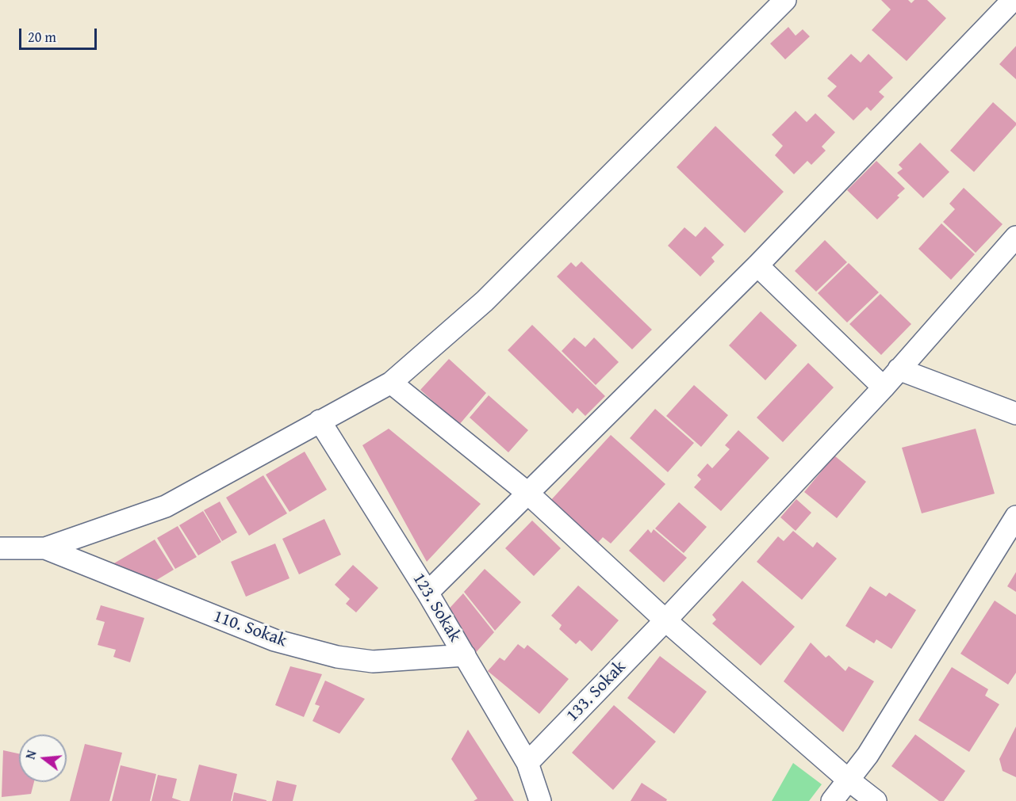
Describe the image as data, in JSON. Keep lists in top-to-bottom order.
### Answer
{
  "streets": {
    "street": ["123. Sokak", "110. Sokak", "133. Sokak"]
  },
  "crossings": [
    ["123. Sokak", "110. Sokak"],
    ["123. Sokak", "133. Sokak"]
  ],
  "scale_bar": "20 m",
  "north": "left"
}
